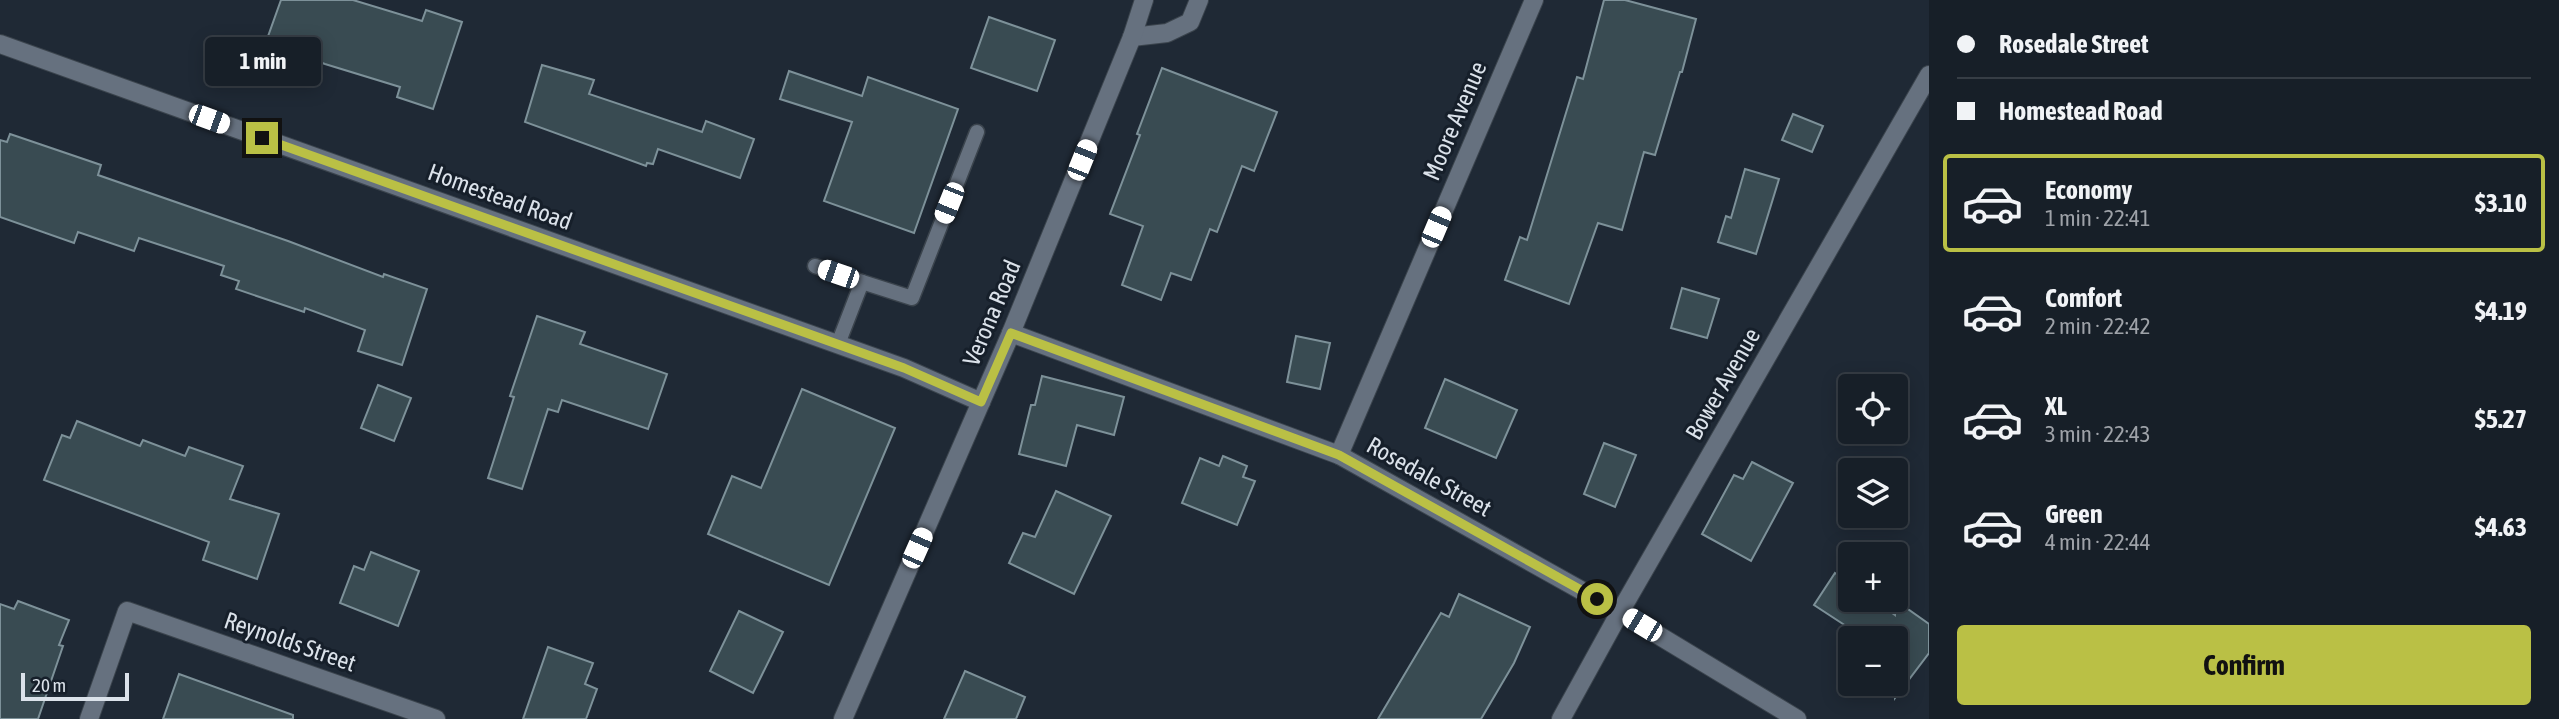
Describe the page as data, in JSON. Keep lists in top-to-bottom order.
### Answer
{
  "streets": {
    "street": [
      "Moore Avenue",
      "Homestead Road",
      "Verona Road",
      "Bower Avenue",
      "Rosedale Street",
      "Reynolds Street"
    ]
  },
  "crossings": [
    ["Moore Avenue", "Rosedale Street"],
    ["Homestead Road", "Verona Road"],
    ["Verona Road", "Rosedale Street"],
    ["Bower Avenue", "Rosedale Street"]
  ],
  "scale_bar": "20 m",
  "page": {
    "banner": ["Rosedale Street", "Homestead Road"],
    "bubble": "1 min",
    "list": [
      {
        "name": "Economy",
        "note": "1 min · 22:41",
        "value": "$3.10"
      },
      {
        "name": "Comfort",
        "note": "2 min · 22:42",
        "value": "$4.19"
      },
      {
        "name": "XL",
        "note": "3 min · 22:43",
        "value": "$5.27"
      },
      {
        "name": "Green",
        "note": "4 min · 22:44",
        "value": "$4.63"
      }
    ],
    "map_buttons": ["+", "−"],
    "buttons": "Confirm",
    "scale": "20 m"
  }
}
